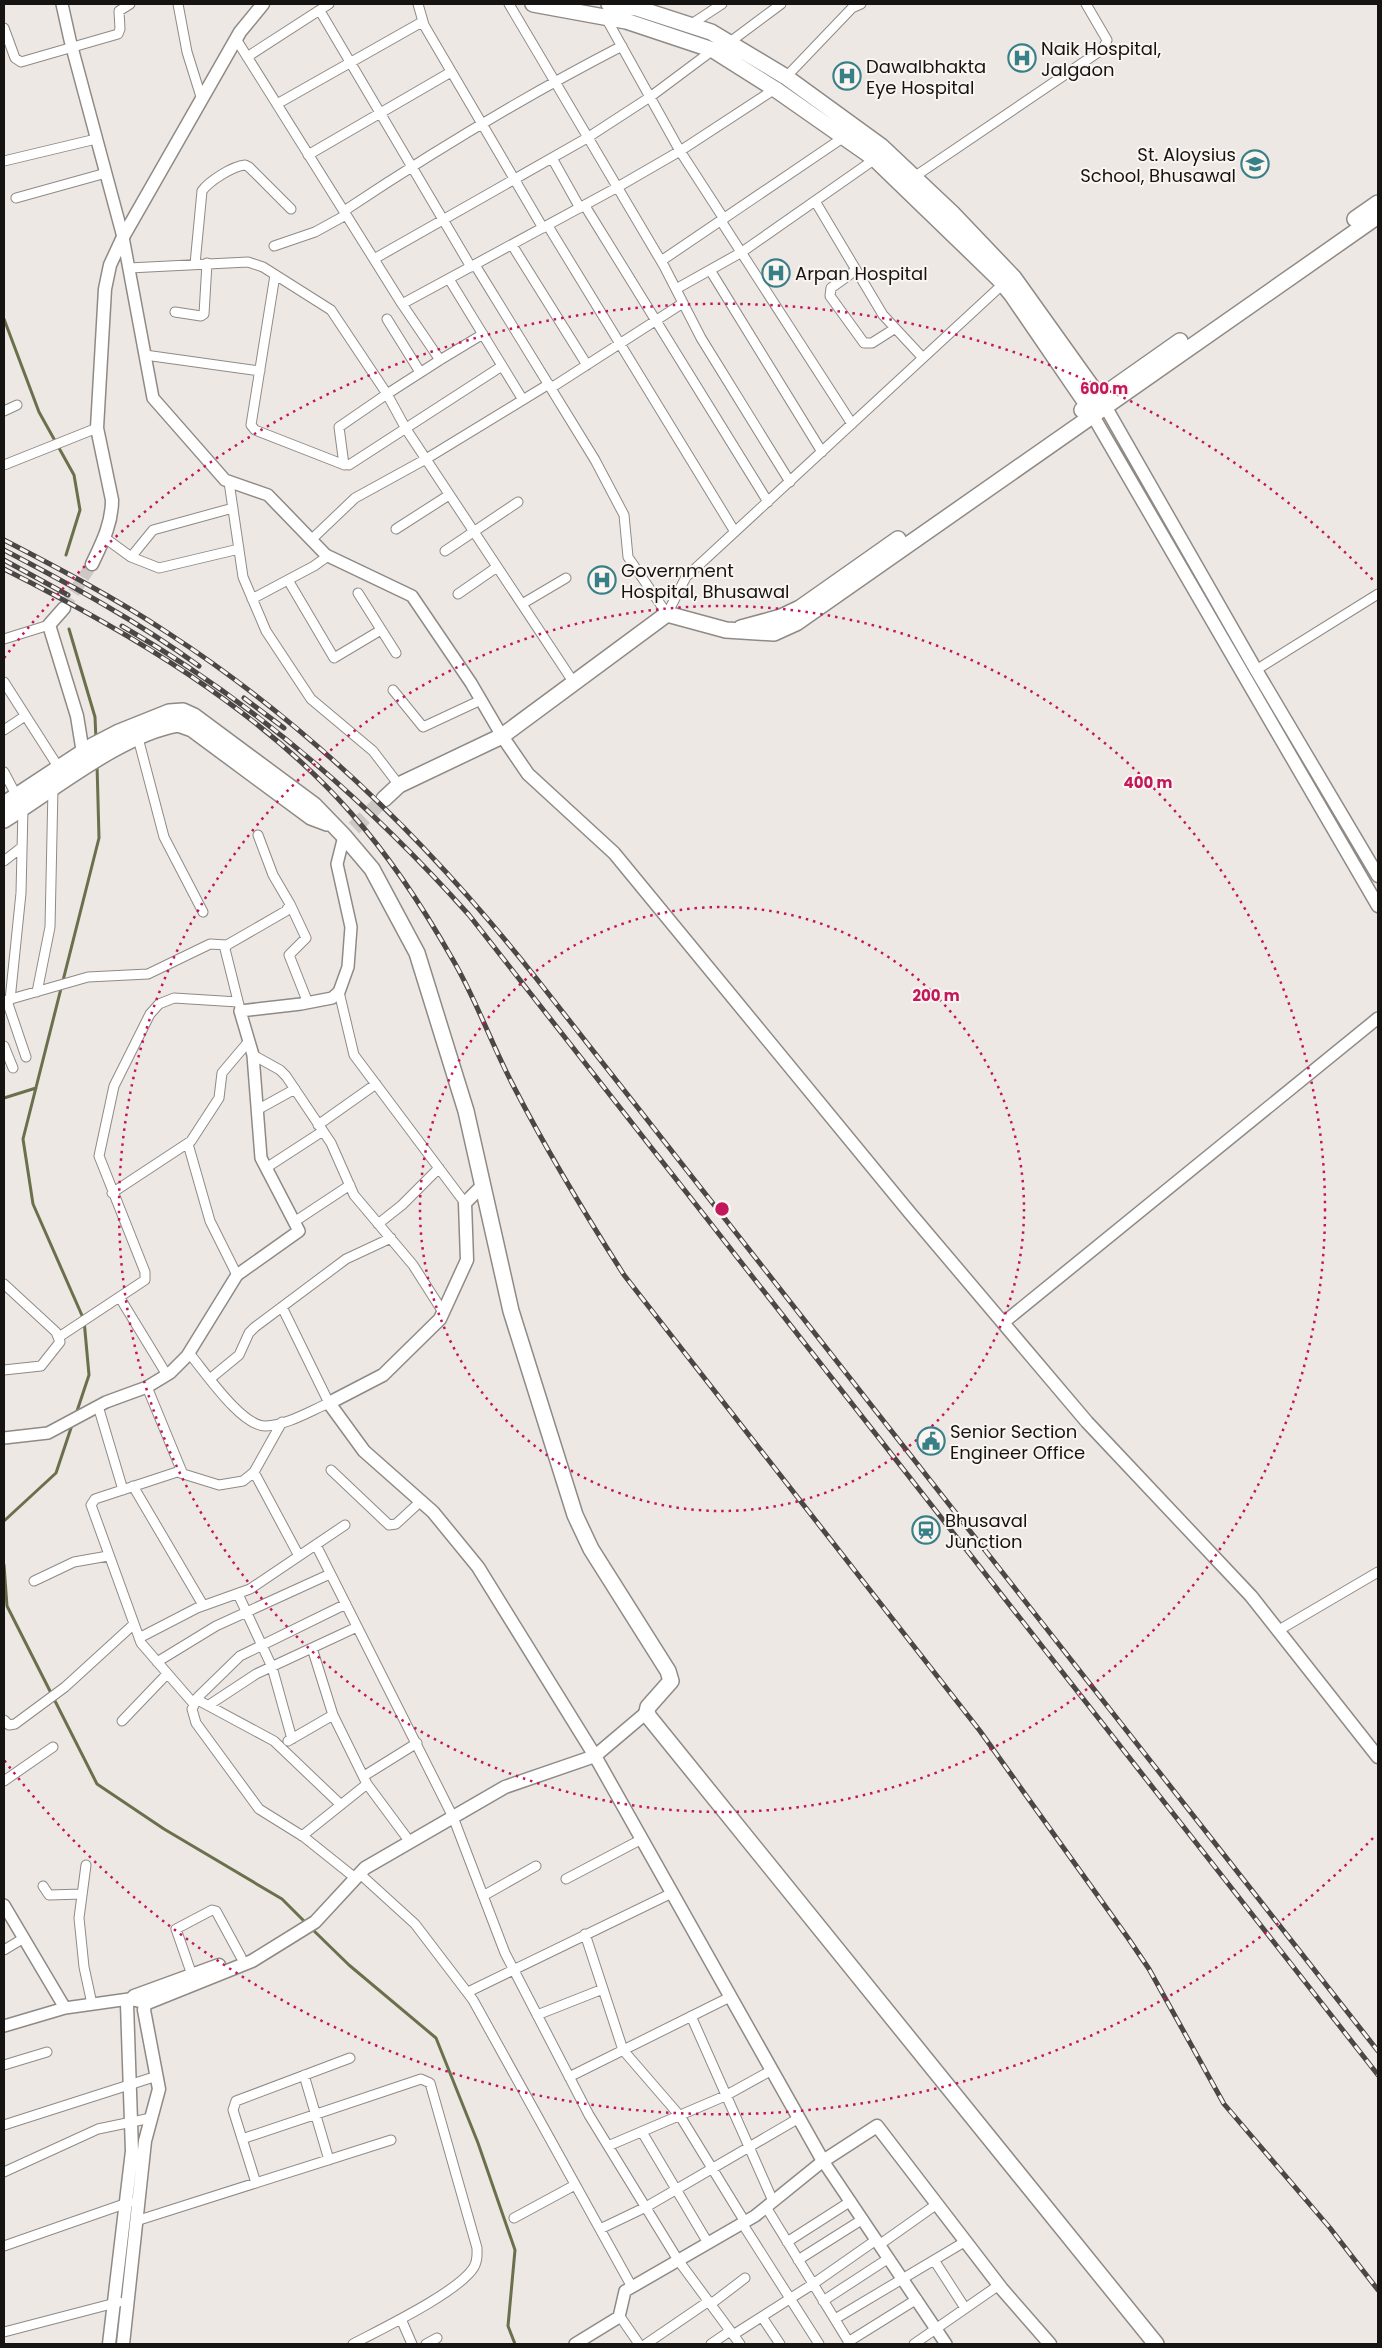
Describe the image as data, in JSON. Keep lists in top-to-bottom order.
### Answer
{
  "places": {
    "hospital": [
      "Naik Hospital, Jalgaon",
      "Dawalbhakta Eye Hospital",
      "Arpan Hospital",
      "Government Hospital, Bhusawal"
    ],
    "school or university": ["St. Aloysius School, Bhusawal"],
    "public building": ["Senior Section Engineer Office"],
    "station": ["Bhusaval Junction"]
  },
  "rings": ["600 m", "400 m", "200 m"]
}
